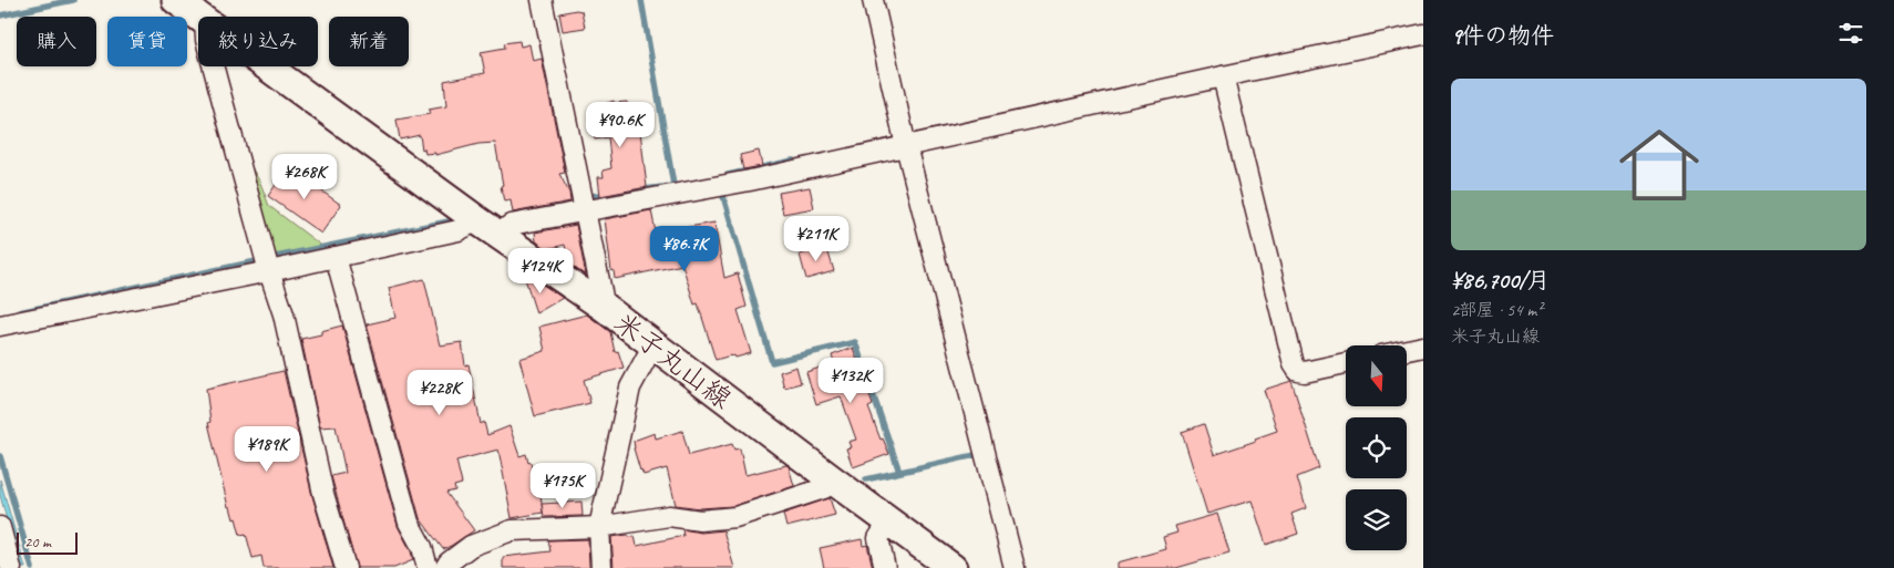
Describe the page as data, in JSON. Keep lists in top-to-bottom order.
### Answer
{
  "streets": {
    "main road": ["米子丸山線"]
  },
  "scale_bar": "20 m",
  "north": "bottom",
  "page": {
    "heading": "9件の物件",
    "chip": [
      "購入",
      "賃貸",
      "絞り込み",
      "新着"
    ],
    "list": [
      {
        "name": "¥86,700/月",
        "note": "2部屋 · 54 m² · 米子丸山線"
      }
    ],
    "price": [
      "¥90.6K",
      "¥268K",
      "¥211K",
      "¥86.7K",
      "¥124K",
      "¥132K",
      "¥228K",
      "¥189K",
      "¥175K"
    ],
    "scale": "20 m"
  }
}
